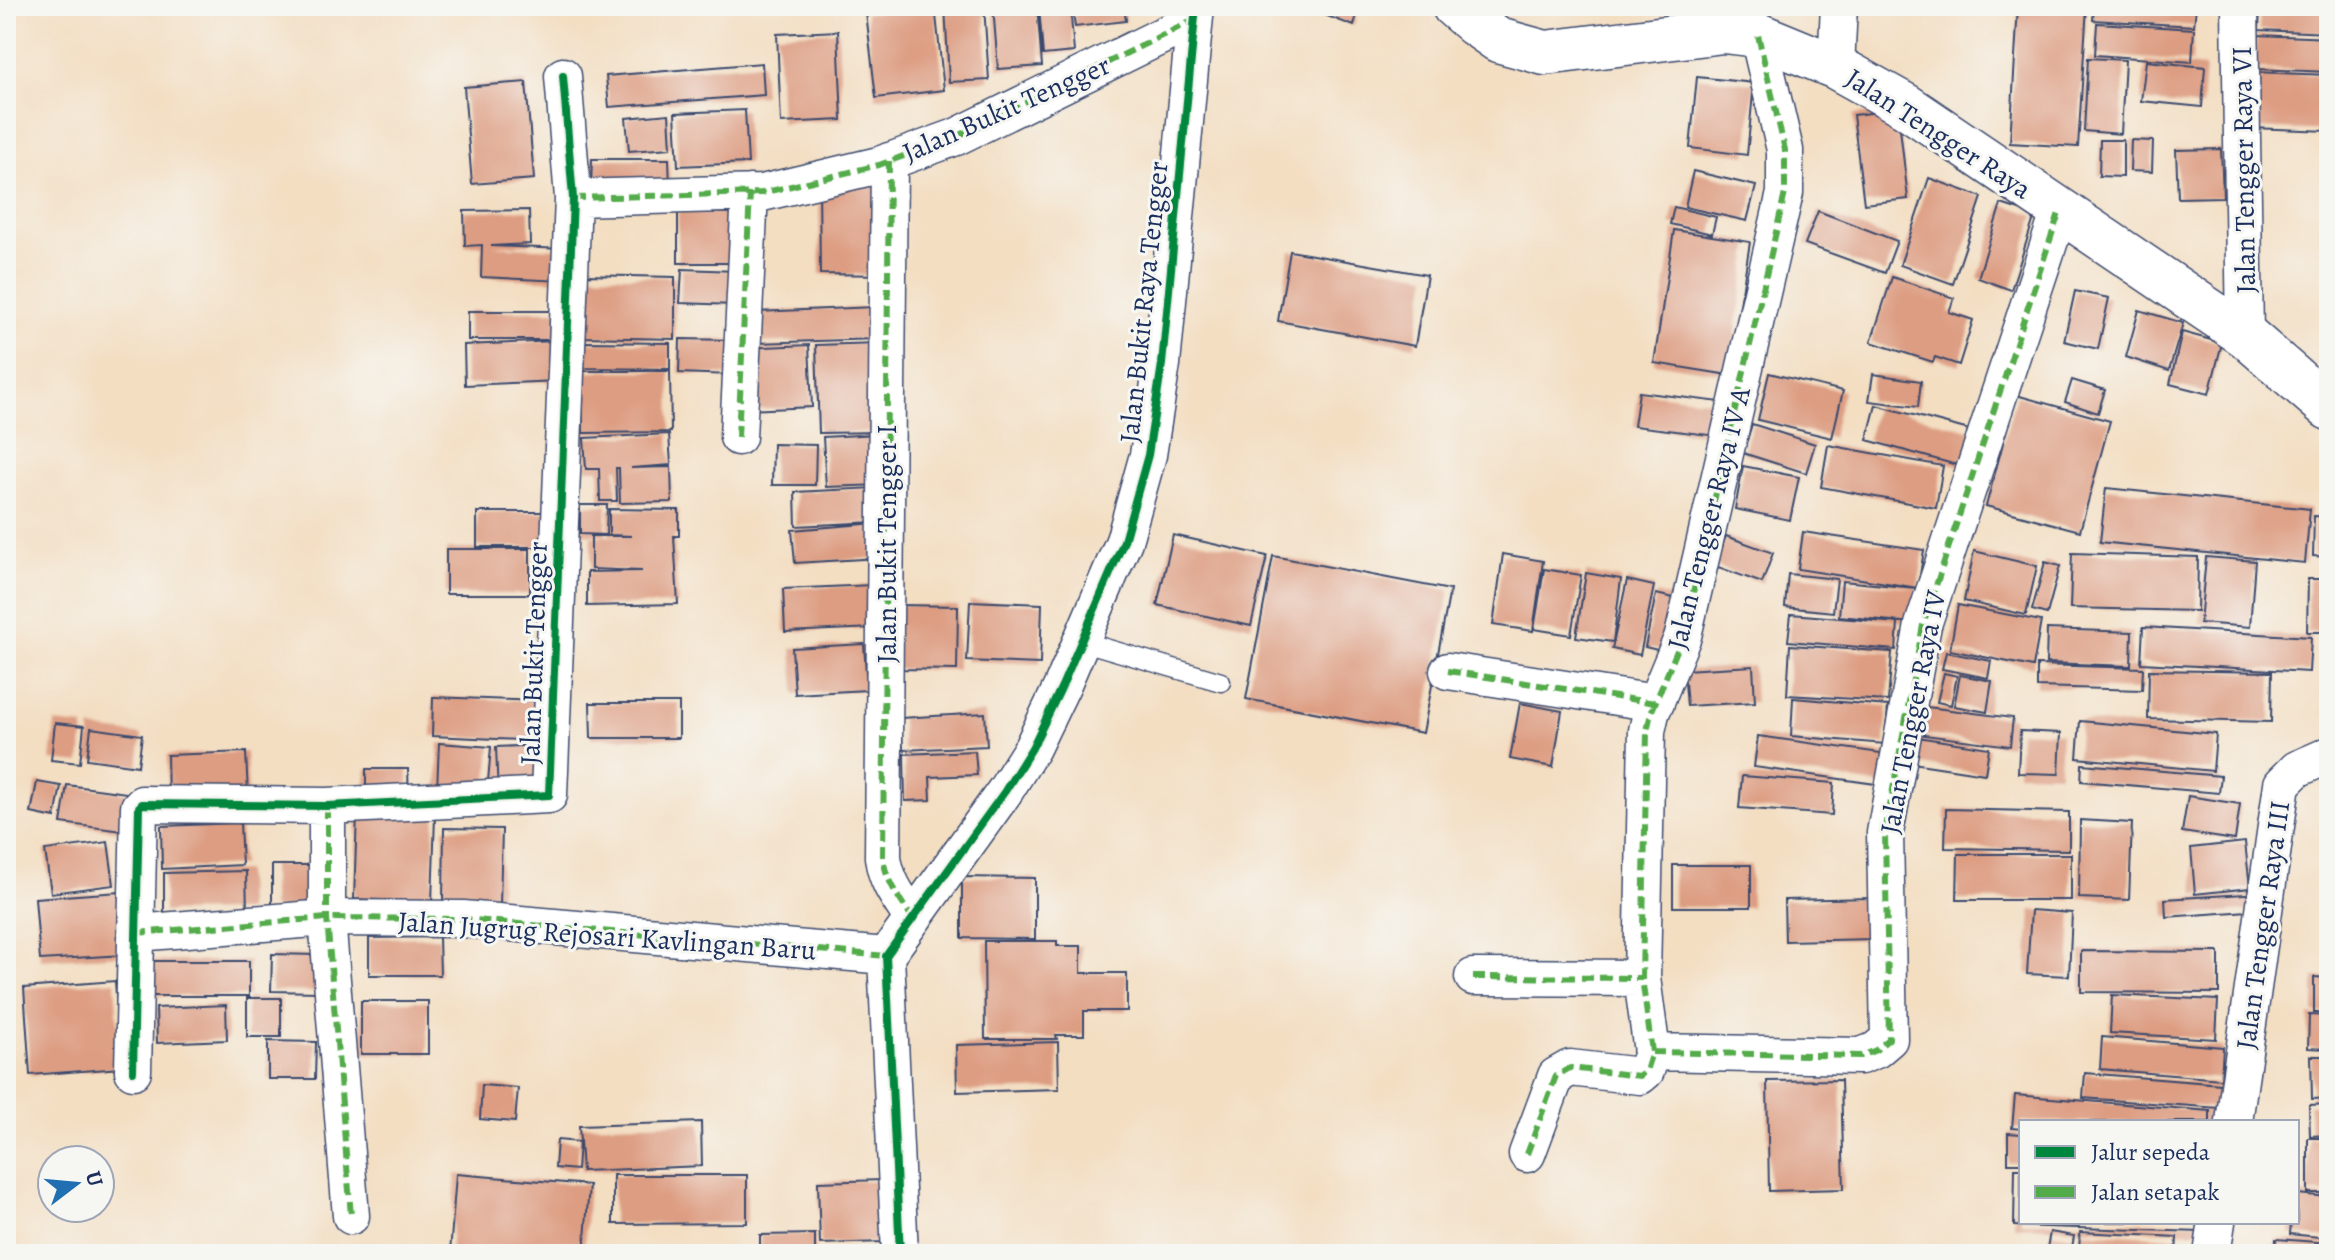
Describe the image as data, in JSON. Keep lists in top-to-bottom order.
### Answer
{
  "streets": {
    "main road": ["Jalan Tengger Raya"],
    "street": [
      "Jalan Bukit Tengger",
      "Jalan Tengger Raya VI",
      "Jalan Bukit Raya Tengger",
      "Jalan Tengger Raya IV A",
      "Jalan Bukit Tengger I",
      "Jalan Tengger Raya IV",
      "Jalan Tengger Raya III",
      "Jalan Jugrug Rejosari Kavlingan Baru"
    ]
  },
  "crossings": [
    ["Jalan Bukit Tengger", "Jalan Bukit Raya Tengger"],
    ["Jalan Bukit Tengger", "Jalan Bukit Tengger I"],
    ["Jalan Bukit Tengger", "Jalan Jugrug Rejosari Kavlingan Baru"],
    ["Jalan Tengger Raya", "Jalan Tengger Raya VI"],
    ["Jalan Tengger Raya", "Jalan Tengger Raya IV A"],
    ["Jalan Tengger Raya", "Jalan Tengger Raya IV"],
    ["Jalan Bukit Raya Tengger", "Jalan Bukit Tengger I"],
    ["Jalan Bukit Raya Tengger", "Jalan Jugrug Rejosari Kavlingan Baru"],
    ["Jalan Tengger Raya IV A", "Jalan Tengger Raya IV"]
  ],
  "legend": ["Jalur sepeda", "Jalan setapak"],
  "north": "right"
}
